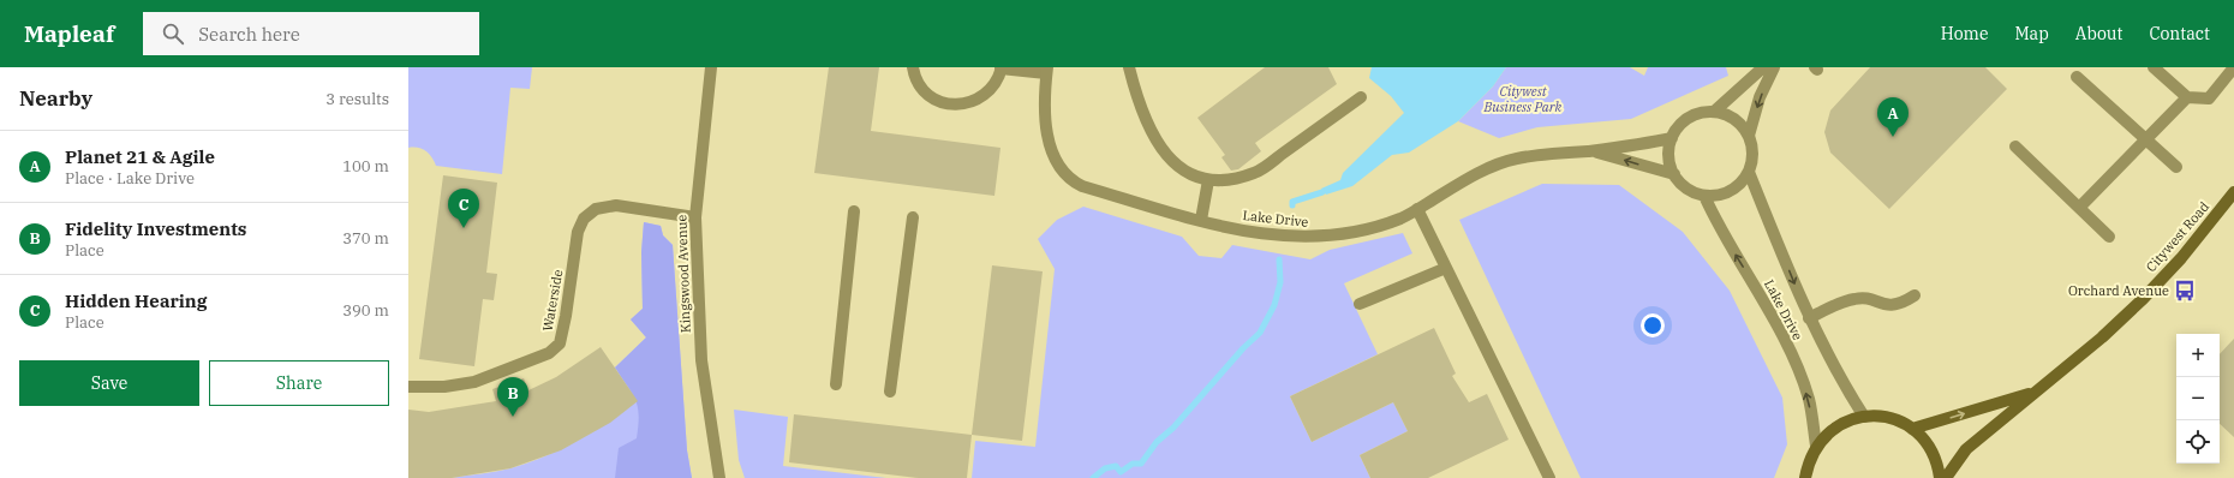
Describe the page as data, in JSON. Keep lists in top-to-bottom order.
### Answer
{
  "streets": {
    "main road": ["Citywest Road"],
    "street": ["Lake Drive", "Kingswood Avenue", "Waterside"]
  },
  "crossings": [
    ["Kingswood Avenue", "Waterside"]
  ],
  "parks": ["Citywest Business Park"],
  "places": {
    "bus stop": ["Orchard Avenue"]
  },
  "page": {
    "header": "Mapleaf",
    "search": "Search here",
    "nav": [
      "Home",
      "Map",
      "About",
      "Contact"
    ],
    "heading": ["Nearby", "3 results"],
    "pins": ["A", "C", "B"],
    "list": [
      {
        "mark": "A",
        "name": "Planet 21 & Agile",
        "note": "Place · Lake Drive",
        "value": "100 m"
      },
      {
        "mark": "B",
        "name": "Fidelity Investments",
        "note": "Place",
        "value": "370 m"
      },
      {
        "mark": "C",
        "name": "Hidden Hearing",
        "note": "Place",
        "value": "390 m"
      }
    ],
    "map_buttons": ["+", "−"],
    "buttons": ["Save", "Share"]
  }
}
